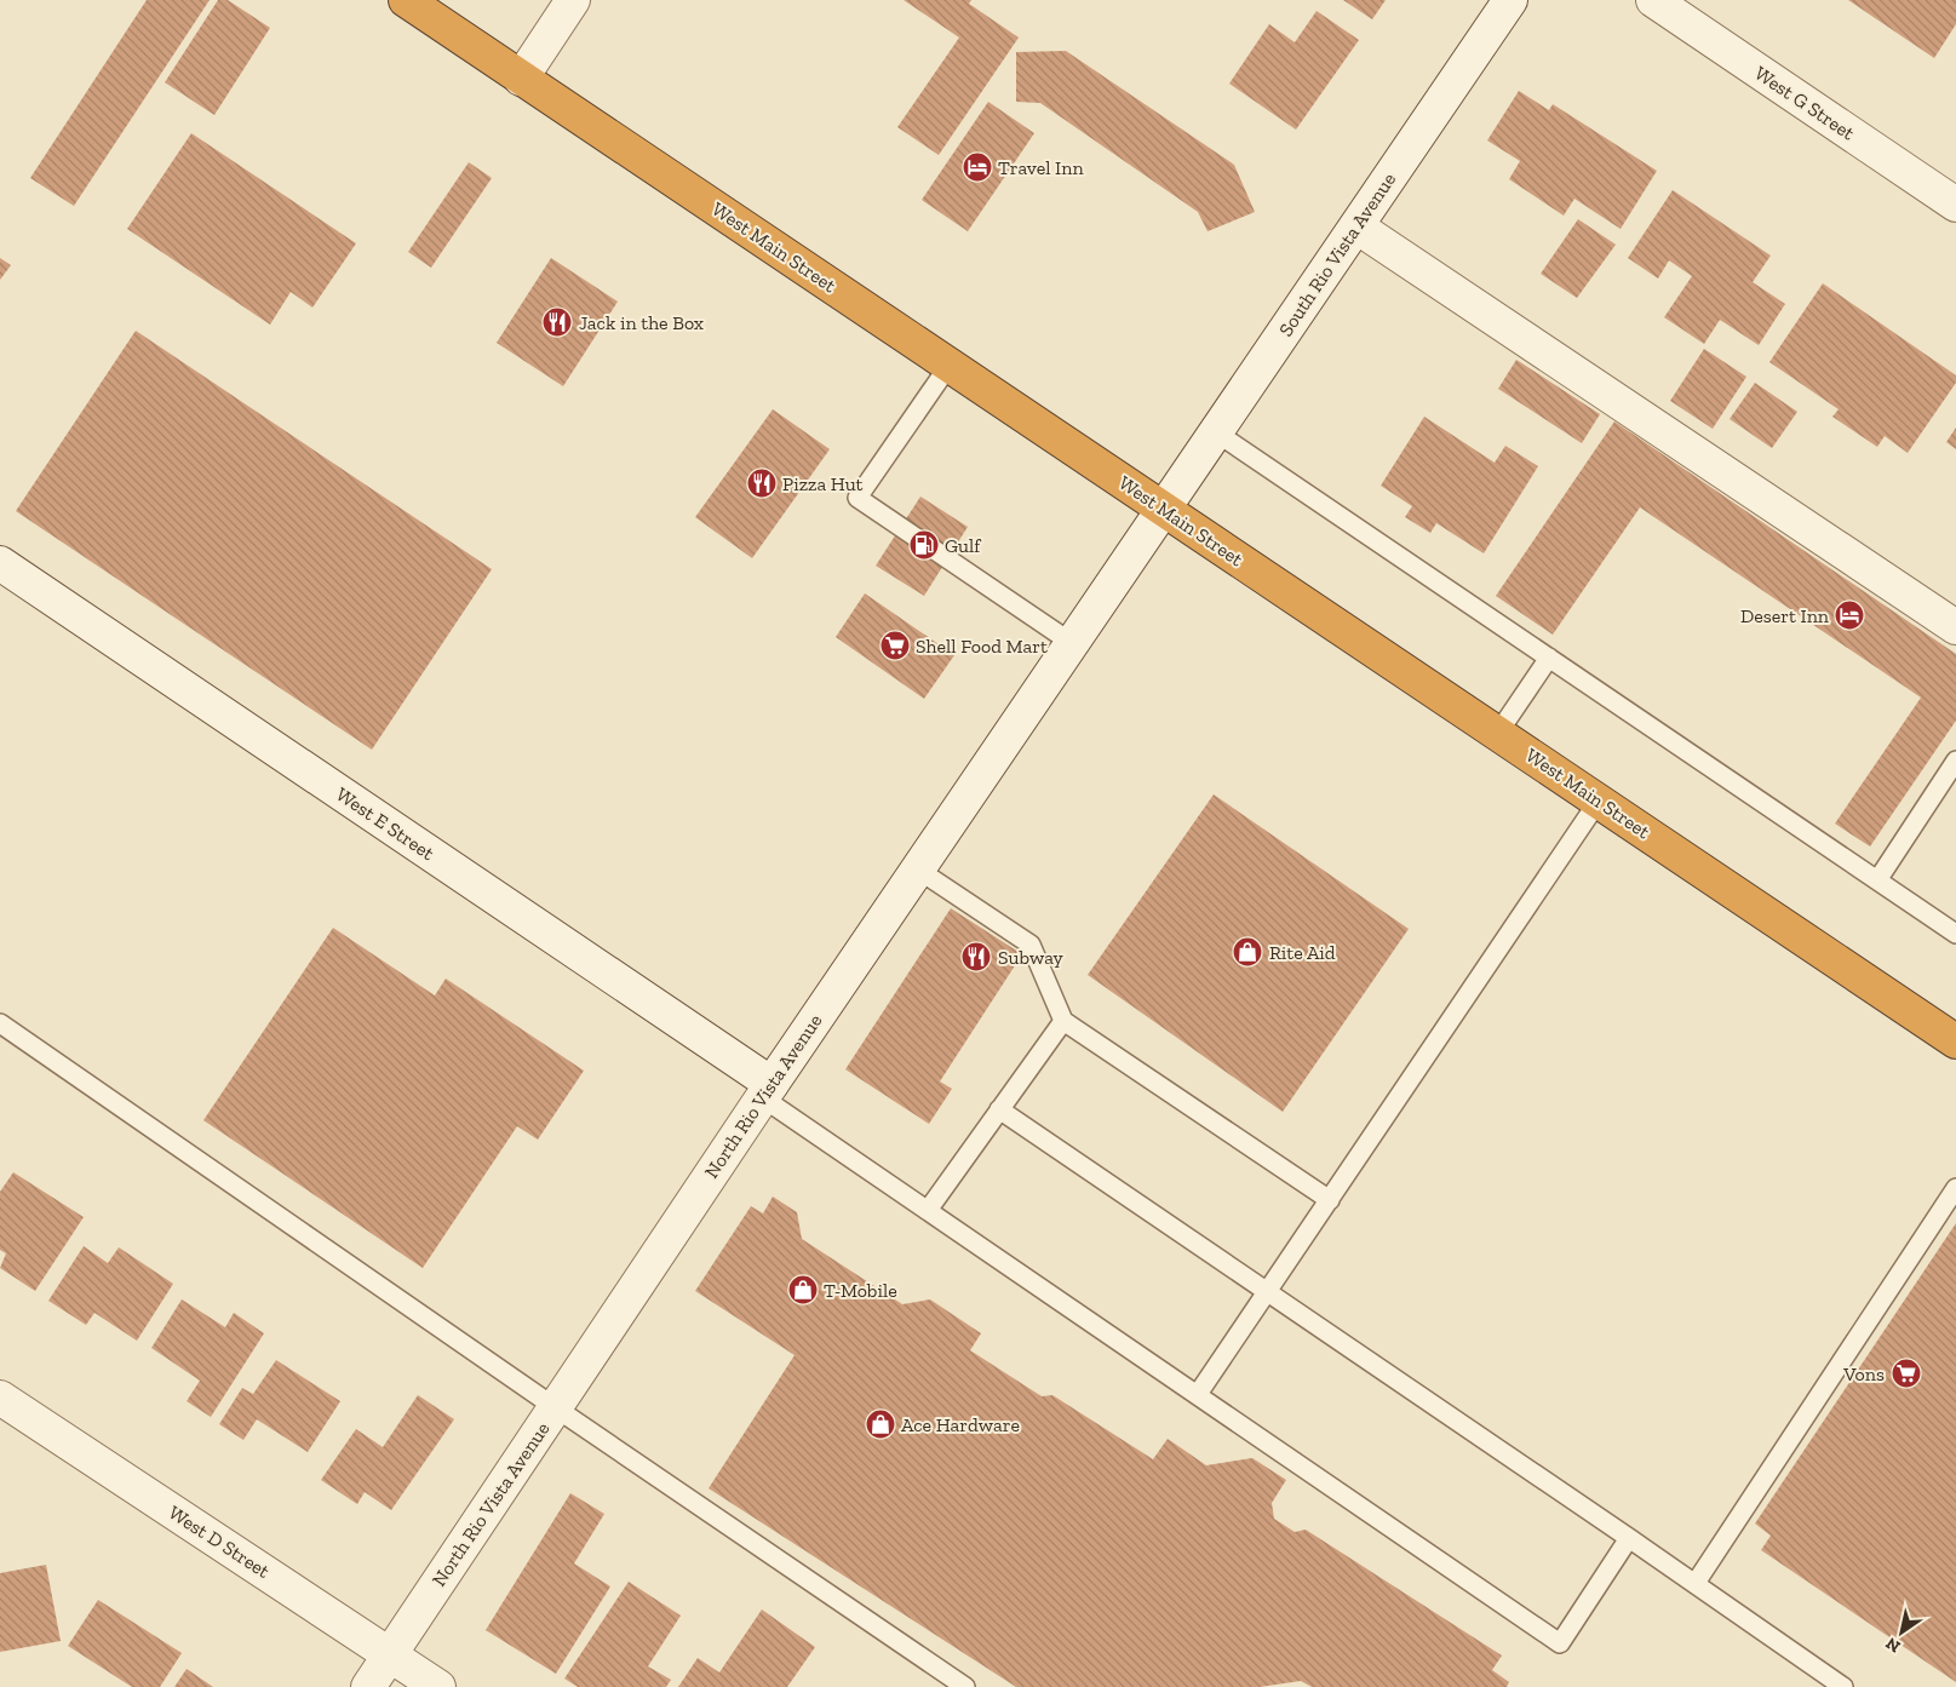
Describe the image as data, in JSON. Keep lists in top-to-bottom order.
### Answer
{
  "streets": {
    "highway": ["West Main Street"],
    "street": [
      "West G Street",
      "South Rio Vista Avenue",
      "West E Street",
      "North Rio Vista Avenue",
      "West D Street"
    ]
  },
  "crossings": [
    ["West Main Street", "South Rio Vista Avenue"],
    ["West Main Street", "North Rio Vista Avenue"],
    ["South Rio Vista Avenue", "North Rio Vista Avenue"],
    ["West E Street", "North Rio Vista Avenue"],
    ["North Rio Vista Avenue", "West D Street"]
  ],
  "places": {
    "hotel": ["Travel Inn", "Desert Inn"],
    "restaurant": ["Jack in the Box", "Pizza Hut", "Subway"],
    "fuel station": ["Gulf"],
    "supermarket": ["Shell Food Mart", "Vons"],
    "shop": ["Rite Aid", "T-Mobile", "Ace Hardware"]
  },
  "north": "bottom left"
}
